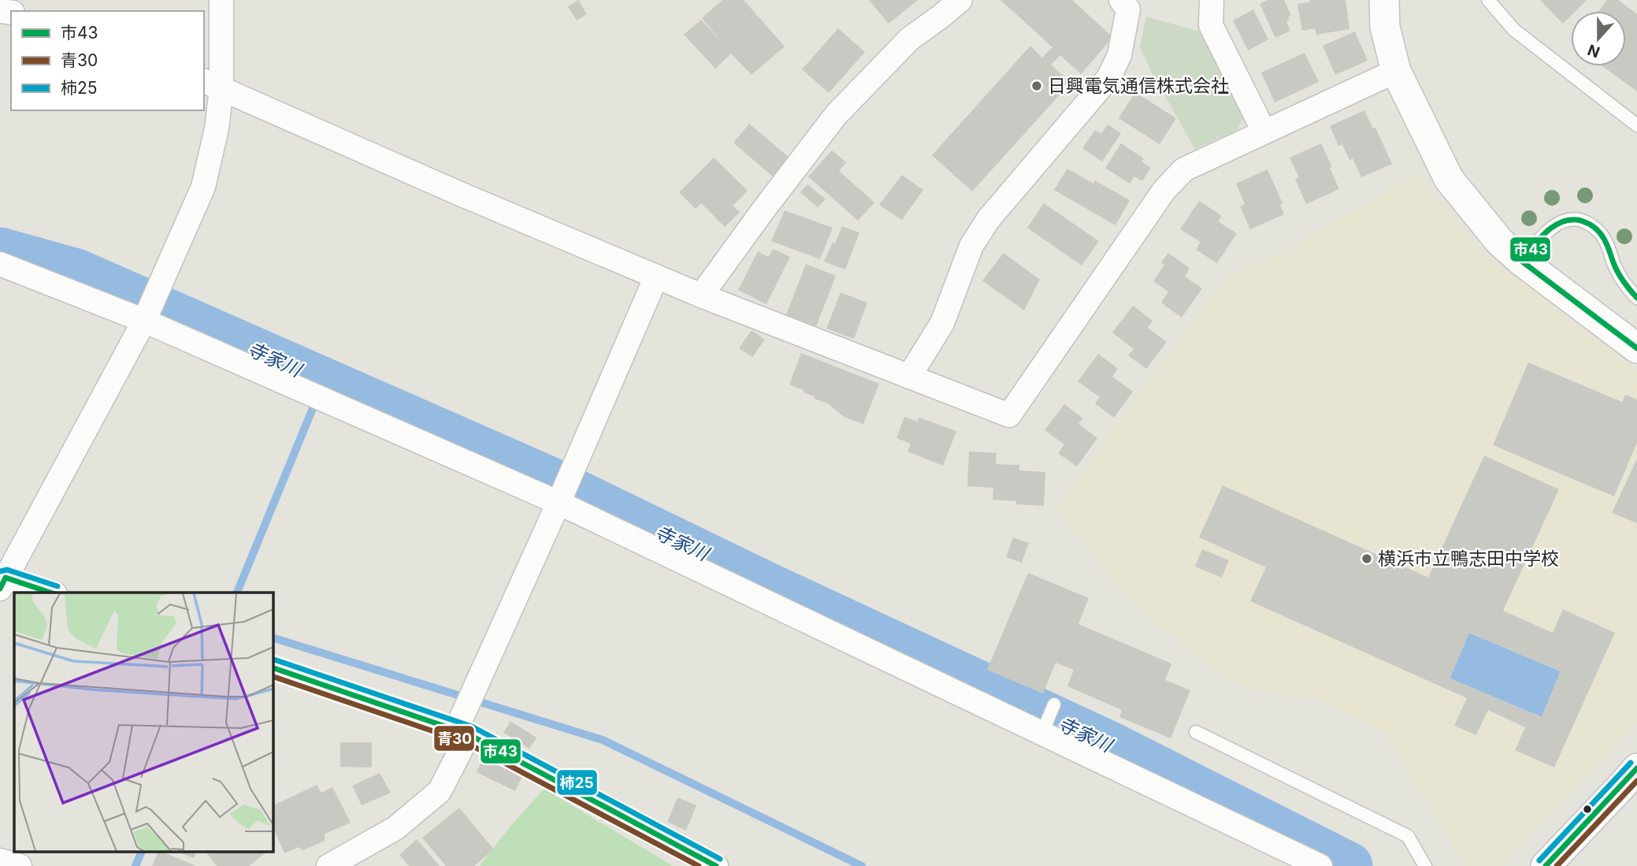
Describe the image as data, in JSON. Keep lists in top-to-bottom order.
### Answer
{
  "water": ["寺家川"],
  "places": ["日興電気通信株式会社", "横浜市立鴨志田中学校"],
  "lines": ["transit line 市43", "transit line 柿25", "transit line 青30"],
  "legend": ["市43", "青30", "柿25"],
  "north": "bottom"
}
